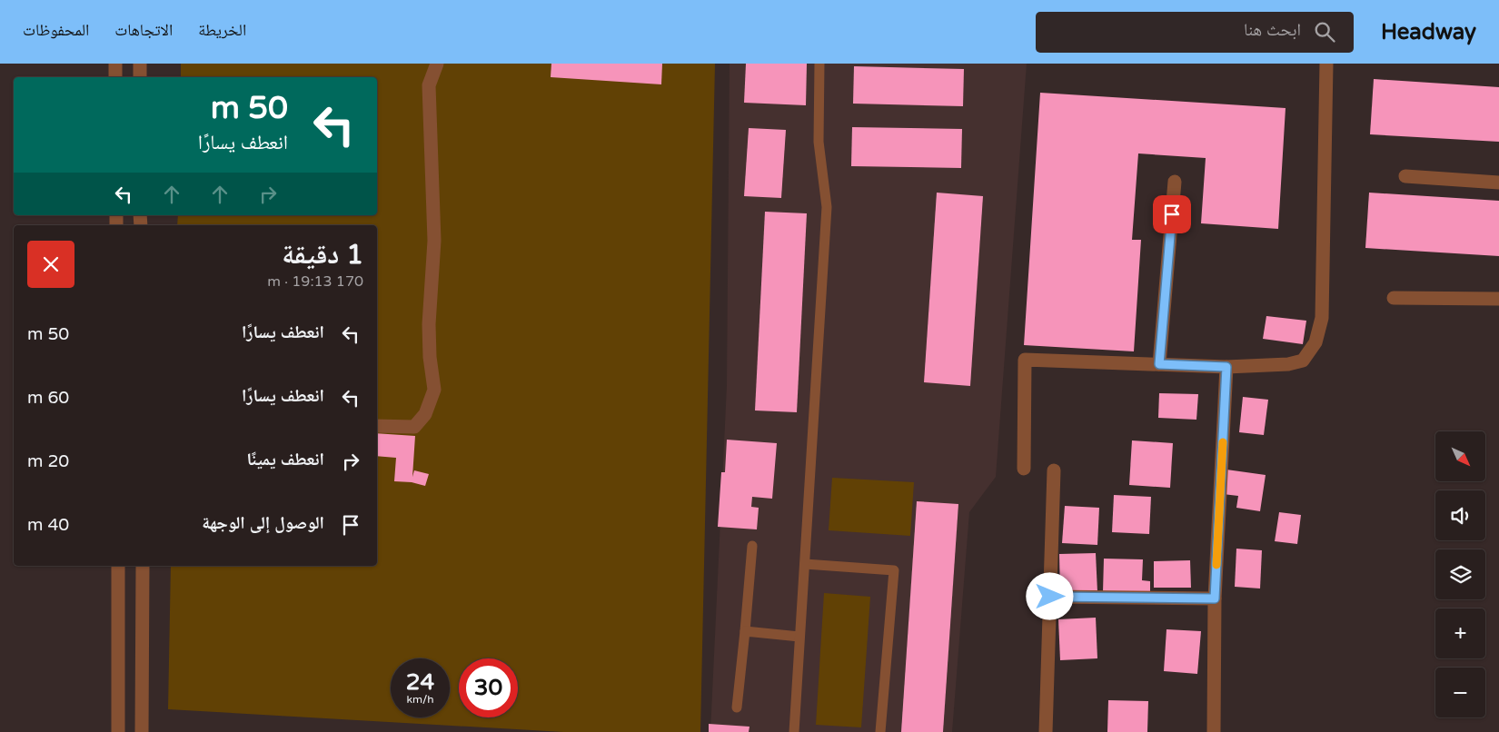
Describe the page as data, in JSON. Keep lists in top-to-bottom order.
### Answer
{
  "north": "bottom right",
  "page": {
    "header": "Headway",
    "search": "ابحث هنا",
    "nav": ["الخريطة", "الاتجاهات", "المحفوظات"],
    "turn": ["50 m", "انعطف يسارًا"],
    "heading": ["1 دقيقة", "170 m · 19:13"],
    "list": [
      {
        "name": "انعطف يسارًا",
        "value": "50 m"
      },
      {
        "name": "انعطف يسارًا",
        "value": "60 m"
      },
      {
        "name": "انعطف يمينًا",
        "value": "20 m"
      },
      {
        "name": "الوصول إلى الوجهة",
        "value": "40 m"
      }
    ],
    "map_buttons": ["+", "−"],
    "speed": "24 km/h",
    "limit": "30"
  }
}
